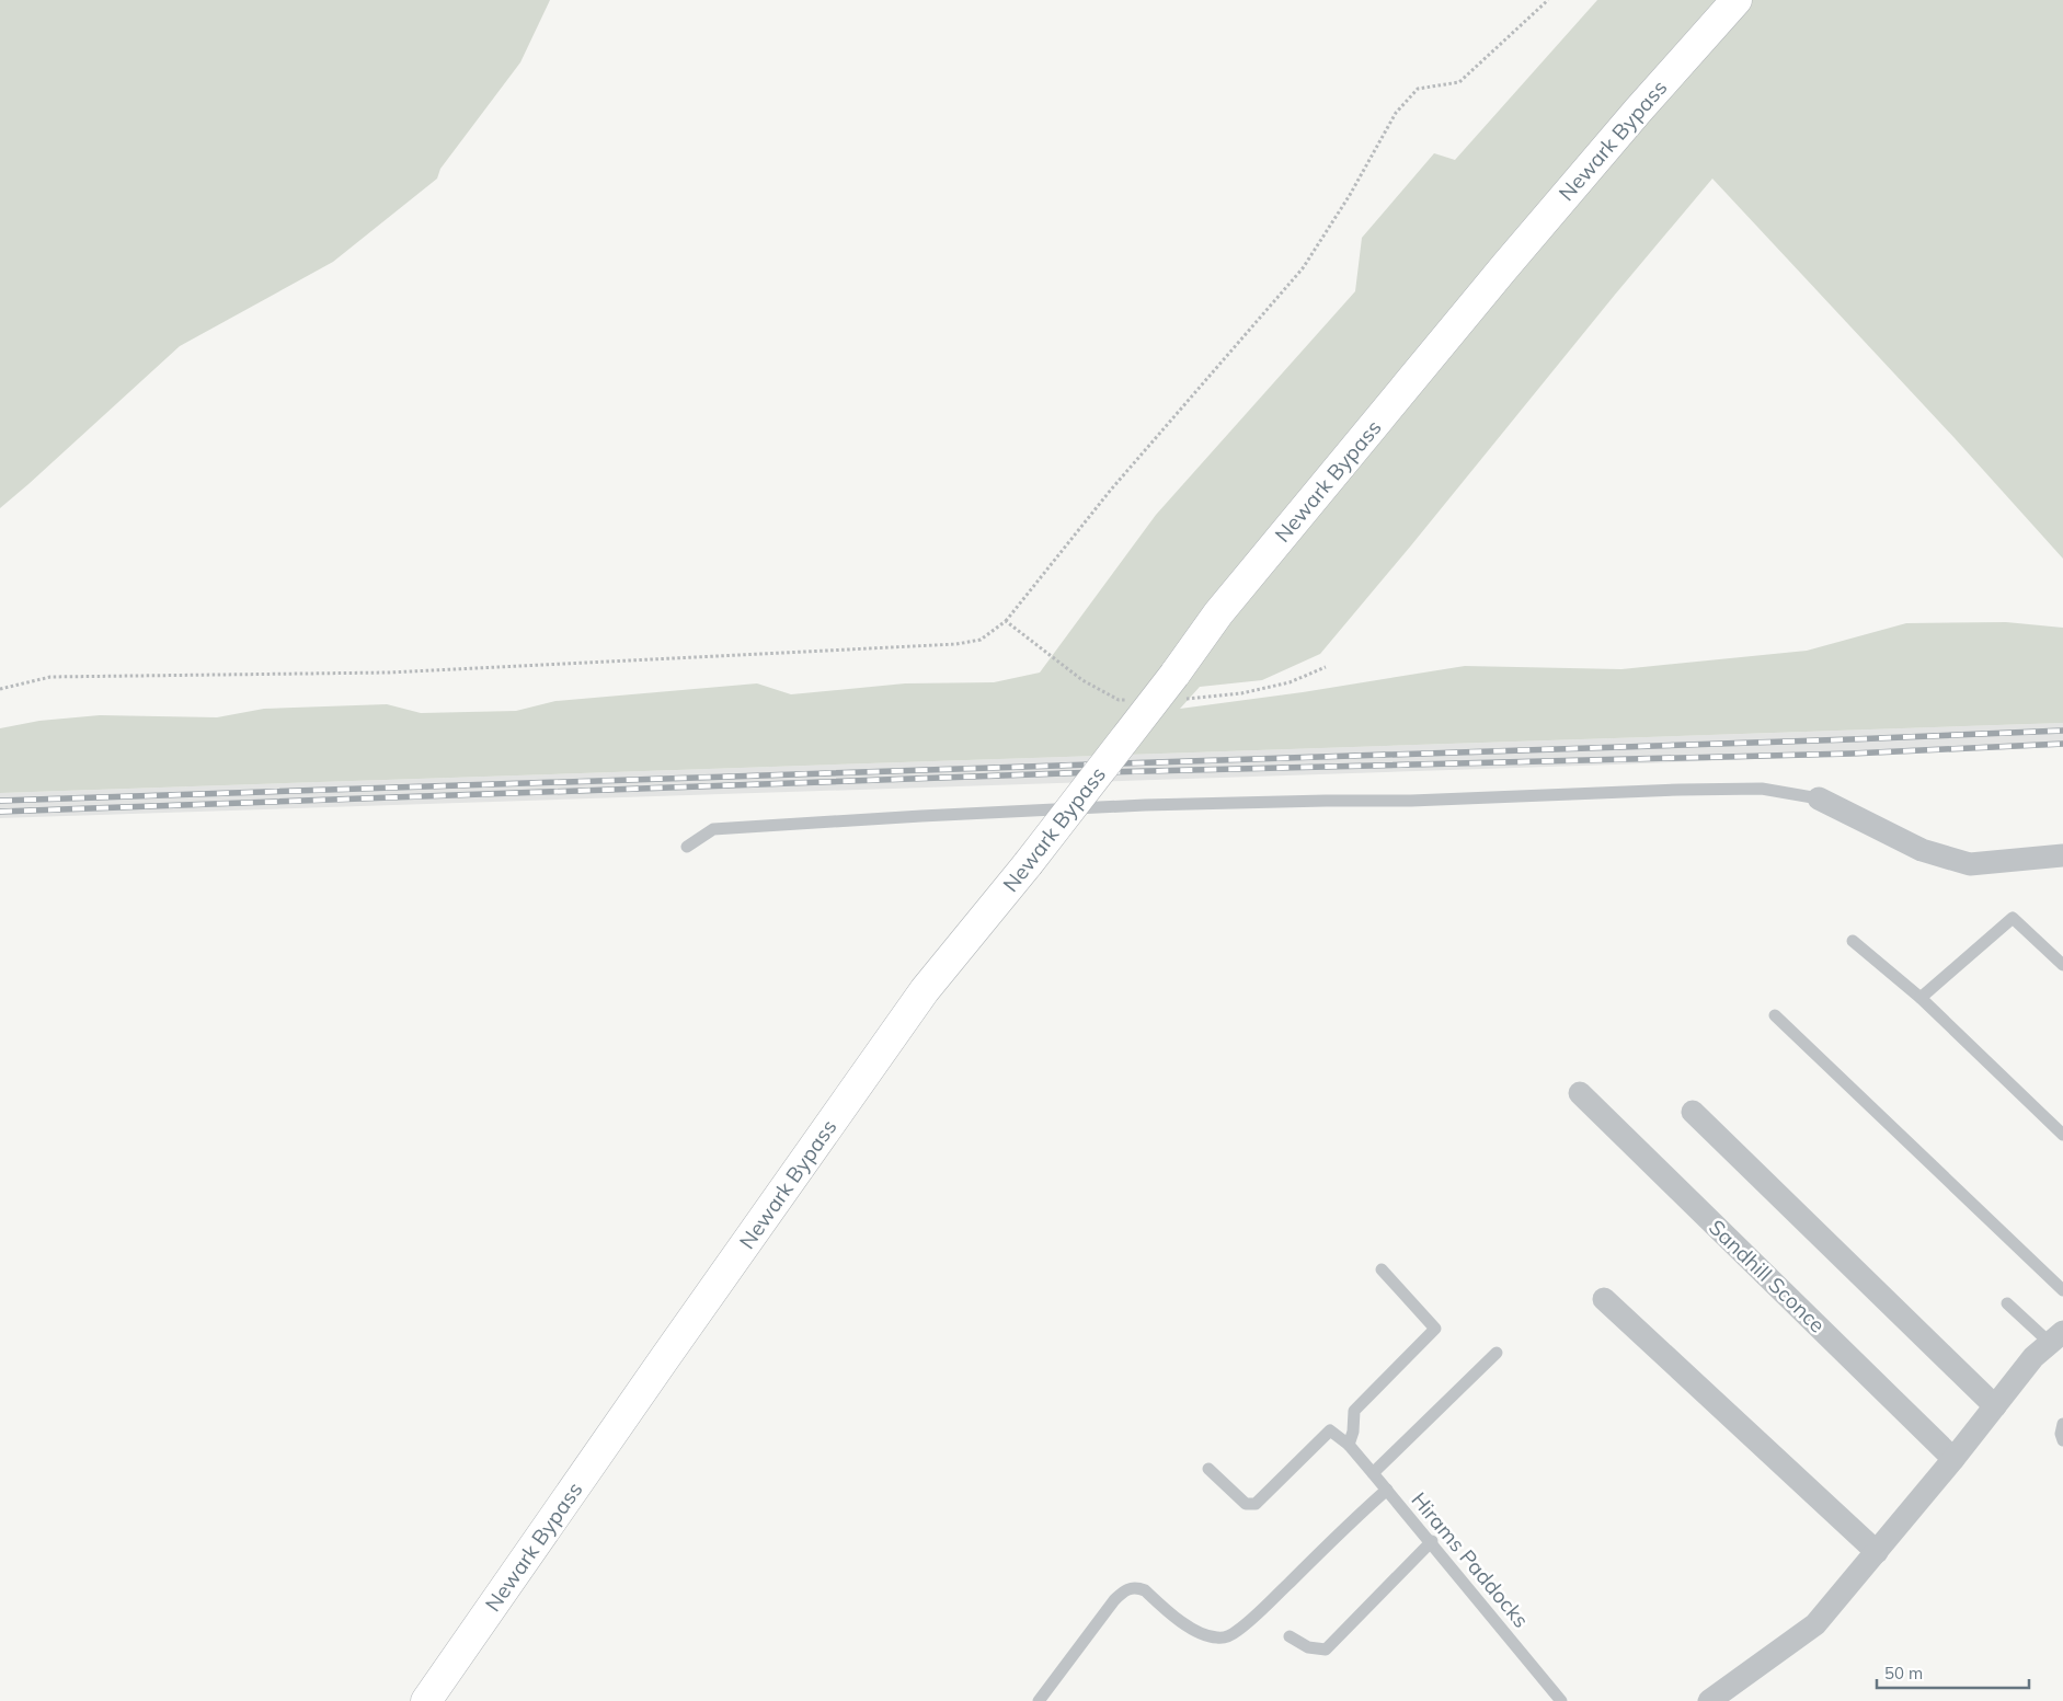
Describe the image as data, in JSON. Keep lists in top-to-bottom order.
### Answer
{
  "streets": {
    "highway": ["Newark Bypass"],
    "street": ["Sandhill Sconce"],
    "lane": ["Hirams Paddocks"]
  },
  "scale_bar": "50 m"
}
